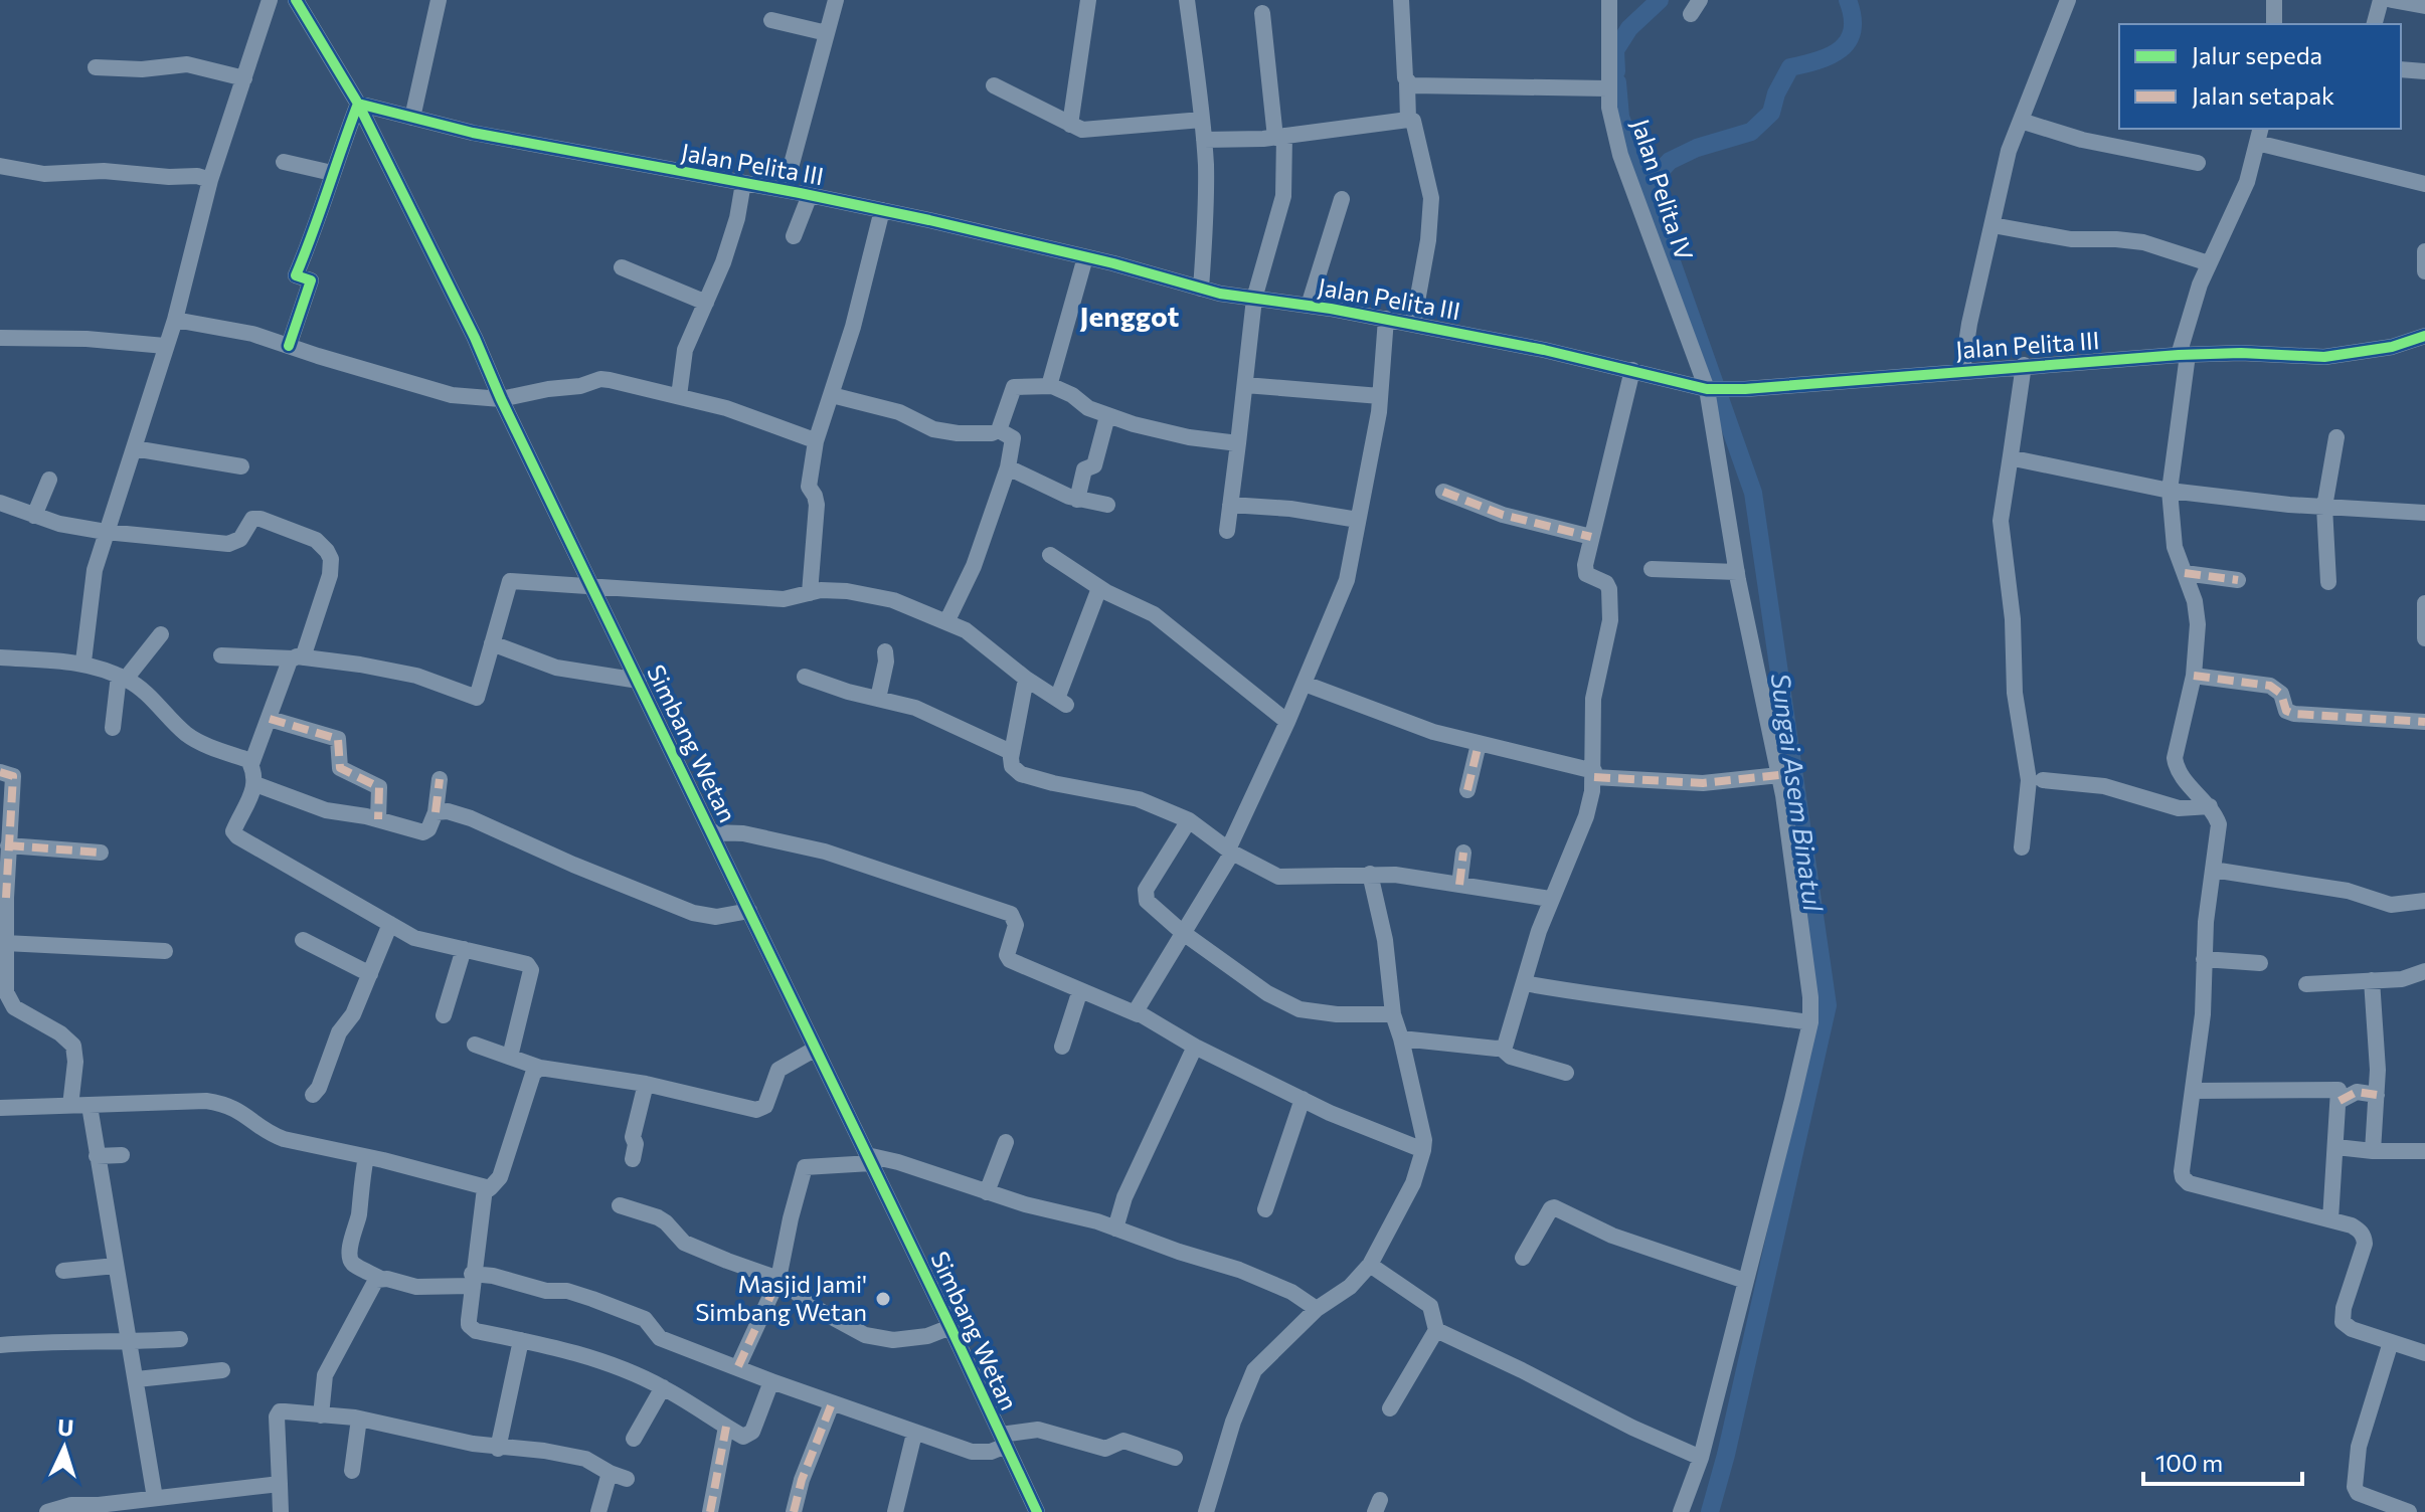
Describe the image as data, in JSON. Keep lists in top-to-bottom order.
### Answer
{
  "streets": {
    "street": ["Jalan Pelita III", "Jalan Pelita IV", "Simbang Wetan"]
  },
  "crossings": [
    ["Jalan Pelita III", "Jalan Pelita IV"],
    ["Jalan Pelita III", "Simbang Wetan"]
  ],
  "districts": ["Jenggot"],
  "water": ["Sungai Asem Binatul"],
  "places": ["Masjid Jami' Simbang Wetan"],
  "legend": ["Jalur sepeda", "Jalan setapak"],
  "scale_bar": "100 m",
  "north": "top"
}
